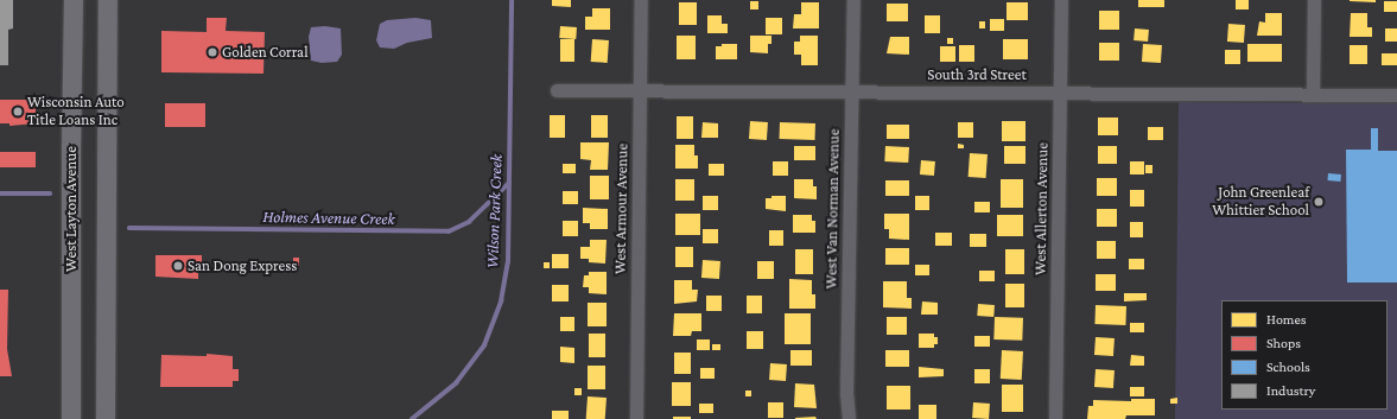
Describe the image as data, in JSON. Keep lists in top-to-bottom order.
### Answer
{
  "streets": {
    "main road": ["West Layton Avenue"],
    "street": [
      "South 3rd Street",
      "West Armour Avenue",
      "West Van Norman Avenue",
      "West Allerton Avenue"
    ]
  },
  "crossings": [
    ["South 3rd Street", "West Armour Avenue"],
    ["South 3rd Street", "West Van Norman Avenue"],
    ["South 3rd Street", "West Allerton Avenue"]
  ],
  "water": ["Wilson Park Creek", "Holmes Avenue Creek"],
  "places": [
    "Golden Corral",
    "Wisconsin Auto Title Loans Inc",
    "John Greenleaf Whittier School",
    "San Dong Express"
  ],
  "legend": [
    "Homes",
    "Shops",
    "Schools",
    "Industry"
  ]
}
